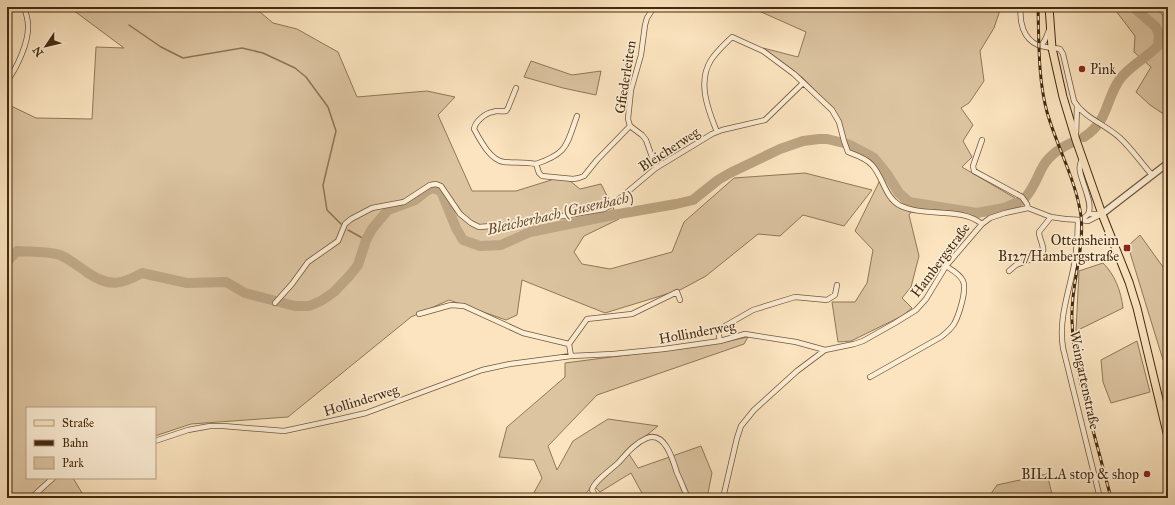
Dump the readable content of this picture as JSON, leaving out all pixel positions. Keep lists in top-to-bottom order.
{
  "streets": {
    "street": [
      "Gfiederleiten",
      "Bleicherweg",
      "Hambergstraße",
      "Hollinderweg",
      "Weingartenstraße"
    ]
  },
  "crossings": [
    ["Gfiederleiten", "Bleicherweg"],
    ["Hambergstraße", "Hollinderweg"]
  ],
  "water": ["Bleicherbach (Gusenbach)"],
  "places": {
    "other": ["Pink", "BILLA stop & shop"],
    "transit": ["Ottensheim B127/Hambergstraße"]
  },
  "legend": ["Straße", "Bahn", "Park"],
  "north": "bottom left"
}
